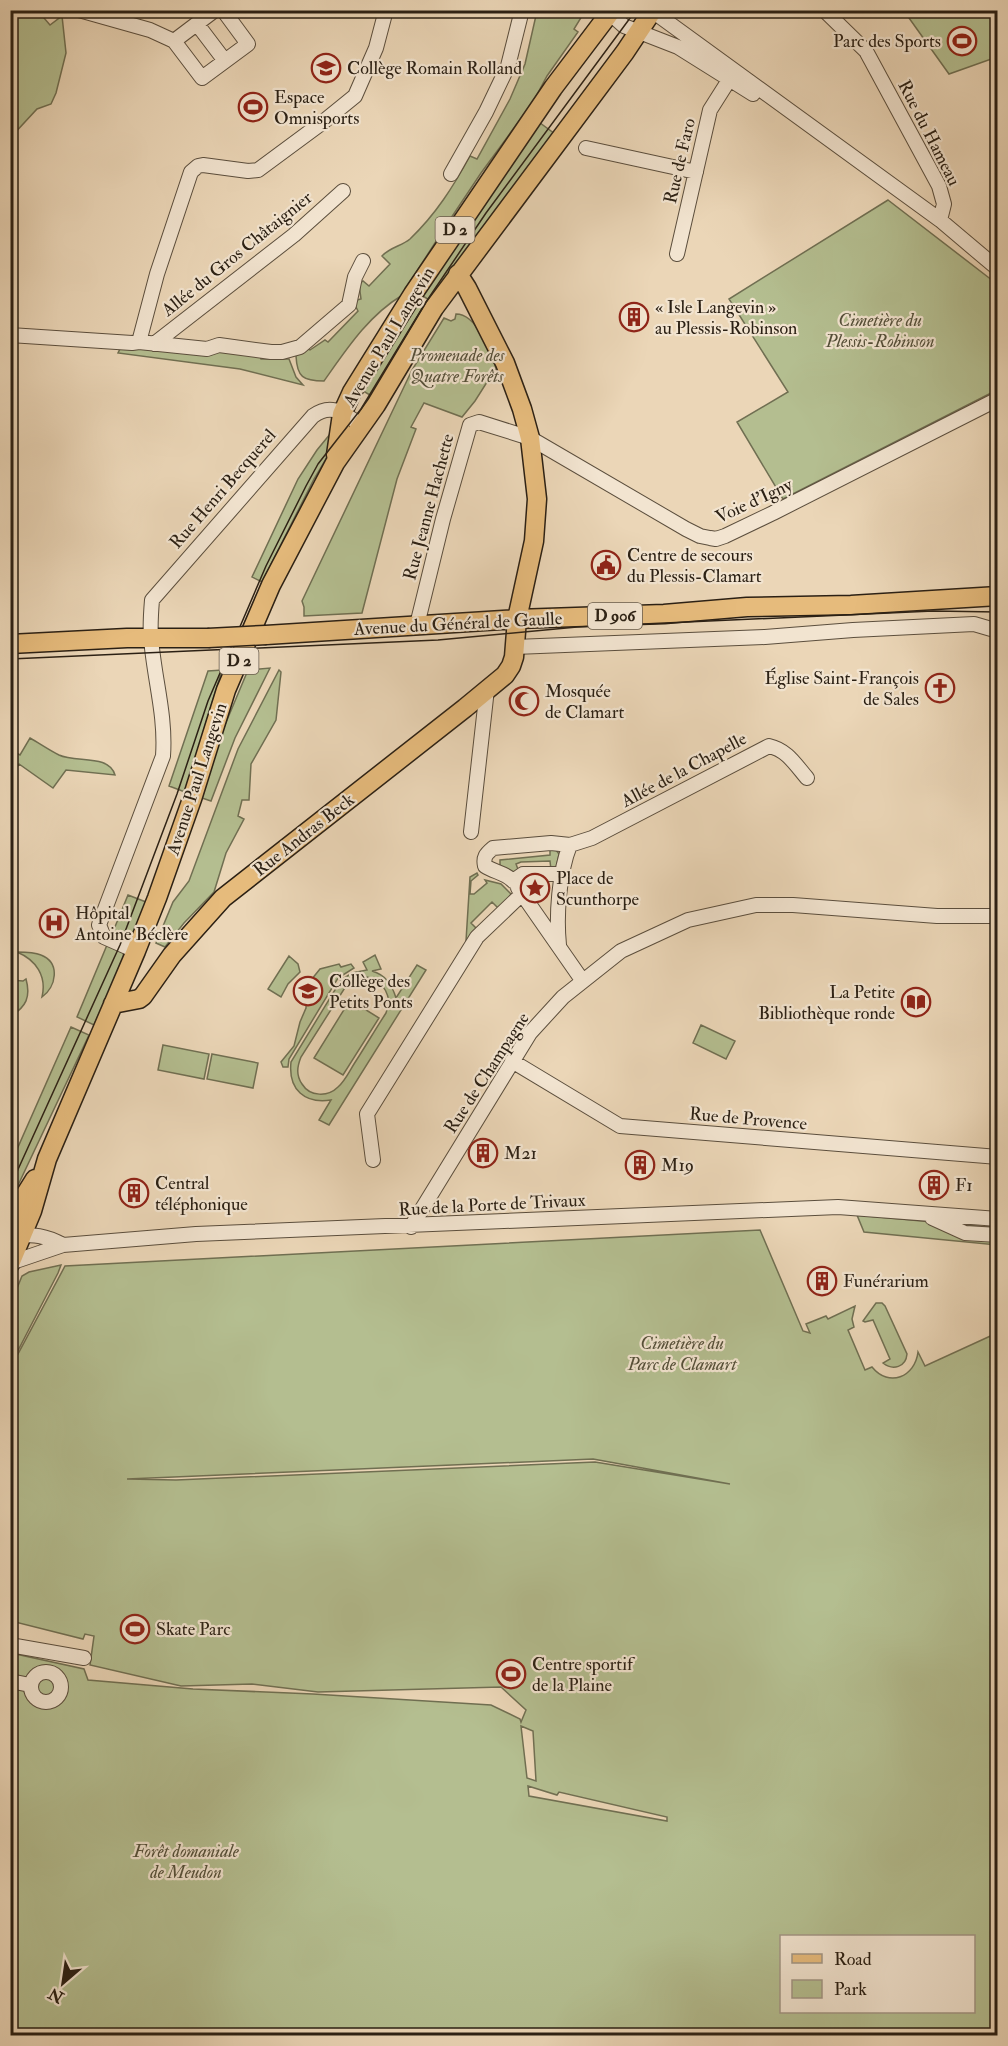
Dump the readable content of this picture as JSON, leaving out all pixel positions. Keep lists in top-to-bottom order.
{
  "streets": {
    "main road": [
      "D 2",
      "Avenue Paul Langevin",
      "D 906",
      "Avenue du Général de Gaulle",
      "Rue Andras Beck"
    ],
    "street": [
      "Rue du Hameau",
      "Rue de Faro",
      "Allée du Gros Châtaignier",
      "Rue Henri Becquerel",
      "Voie d'Igny",
      "Rue Jeanne Hachette",
      "Allée de la Chapelle",
      "Rue de Champagne",
      "Rue de Provence",
      "Rue de la Porte de Trivaux"
    ]
  },
  "crossings": [
    ["D 2", "Avenue Paul Langevin"],
    ["D 2", "Rue Henri Becquerel"],
    ["D 2", "Rue Andras Beck"],
    ["D 2", "Rue de la Porte de Trivaux"],
    ["Avenue Paul Langevin", "Rue Henri Becquerel"],
    ["Avenue Paul Langevin", "Rue Andras Beck"],
    ["Rue Henri Becquerel", "Avenue du Général de Gaulle"],
    ["Voie d'Igny", "Rue Jeanne Hachette"],
    ["Voie d'Igny", "Rue Andras Beck"],
    ["Rue Jeanne Hachette", "Avenue du Général de Gaulle"],
    ["Rue Jeanne Hachette", "Rue Andras Beck"],
    ["Avenue du Général de Gaulle", "Rue Andras Beck"],
    ["Rue de Champagne", "Rue de Provence"],
    ["Rue de Champagne", "Rue de la Porte de Trivaux"]
  ],
  "parks": [
    "Cimetière du Plessis-Robinson",
    "Promenade des Quatre Forêts",
    "Cimetière du Parc de Clamart",
    "Forêt domaniale de Meudon"
  ],
  "places": {
    "sports": [
      "Parc des Sports",
      "Espace Omnisports",
      "Skate Parc",
      "Centre sportif de la Plaine"
    ],
    "school or university": ["Collège Romain Rolland", "Collège des Petits Ponts"],
    "building": [
      "« Isle Langevin » au Plessis-Robinson",
      "M21",
      "M19",
      "F1",
      "Central téléphonique",
      "Funérarium"
    ],
    "public building": ["Centre de secours du Plessis-Clamart"],
    "church": ["Église Saint-François de Sales"],
    "mosque": ["Mosquée de Clamart"],
    "place": ["Place de Scunthorpe"],
    "hospital": ["Hôpital Antoine Béclère"],
    "library": ["La Petite Bibliothèque ronde"]
  },
  "legend": ["Road", "Park"],
  "north": "bottom left"
}
